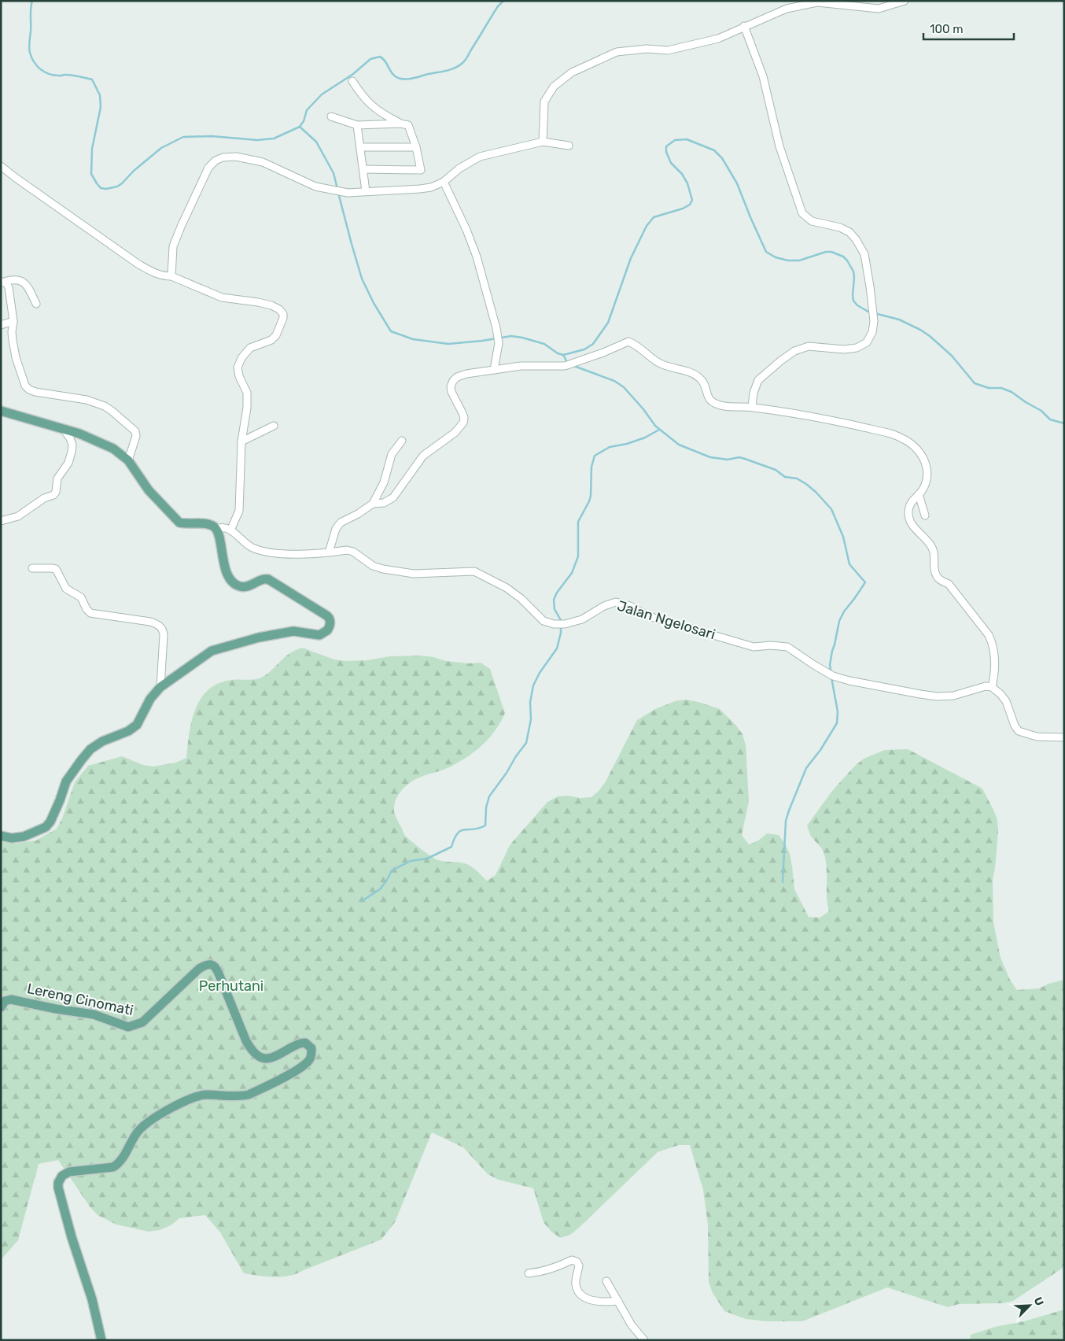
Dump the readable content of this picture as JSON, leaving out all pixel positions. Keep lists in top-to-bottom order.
{
  "streets": {
    "main road": ["Lereng Cinomati"],
    "street": ["Jalan Ngelosari"]
  },
  "parks": ["Perhutani"],
  "scale_bar": "100 m",
  "north": "top right"
}
